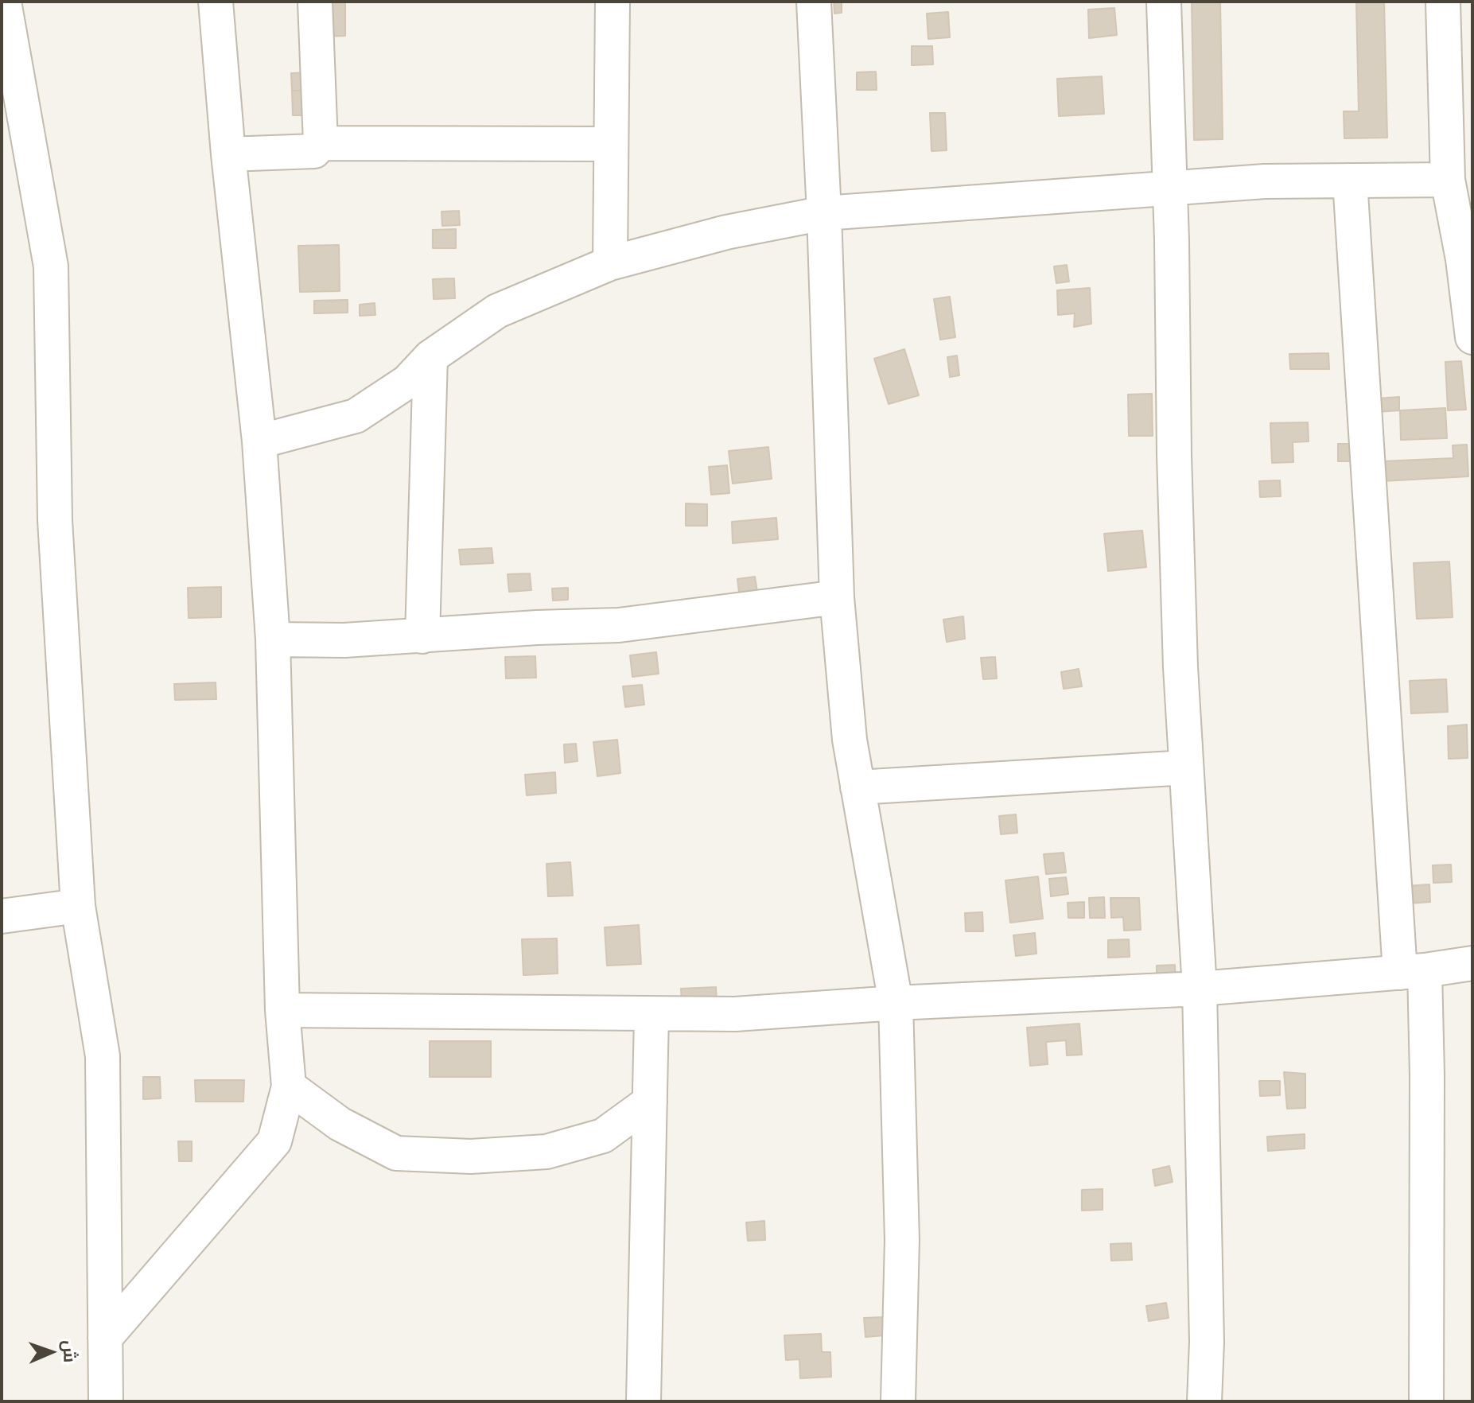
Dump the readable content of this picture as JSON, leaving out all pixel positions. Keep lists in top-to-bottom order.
{
  "north": "right"
}
